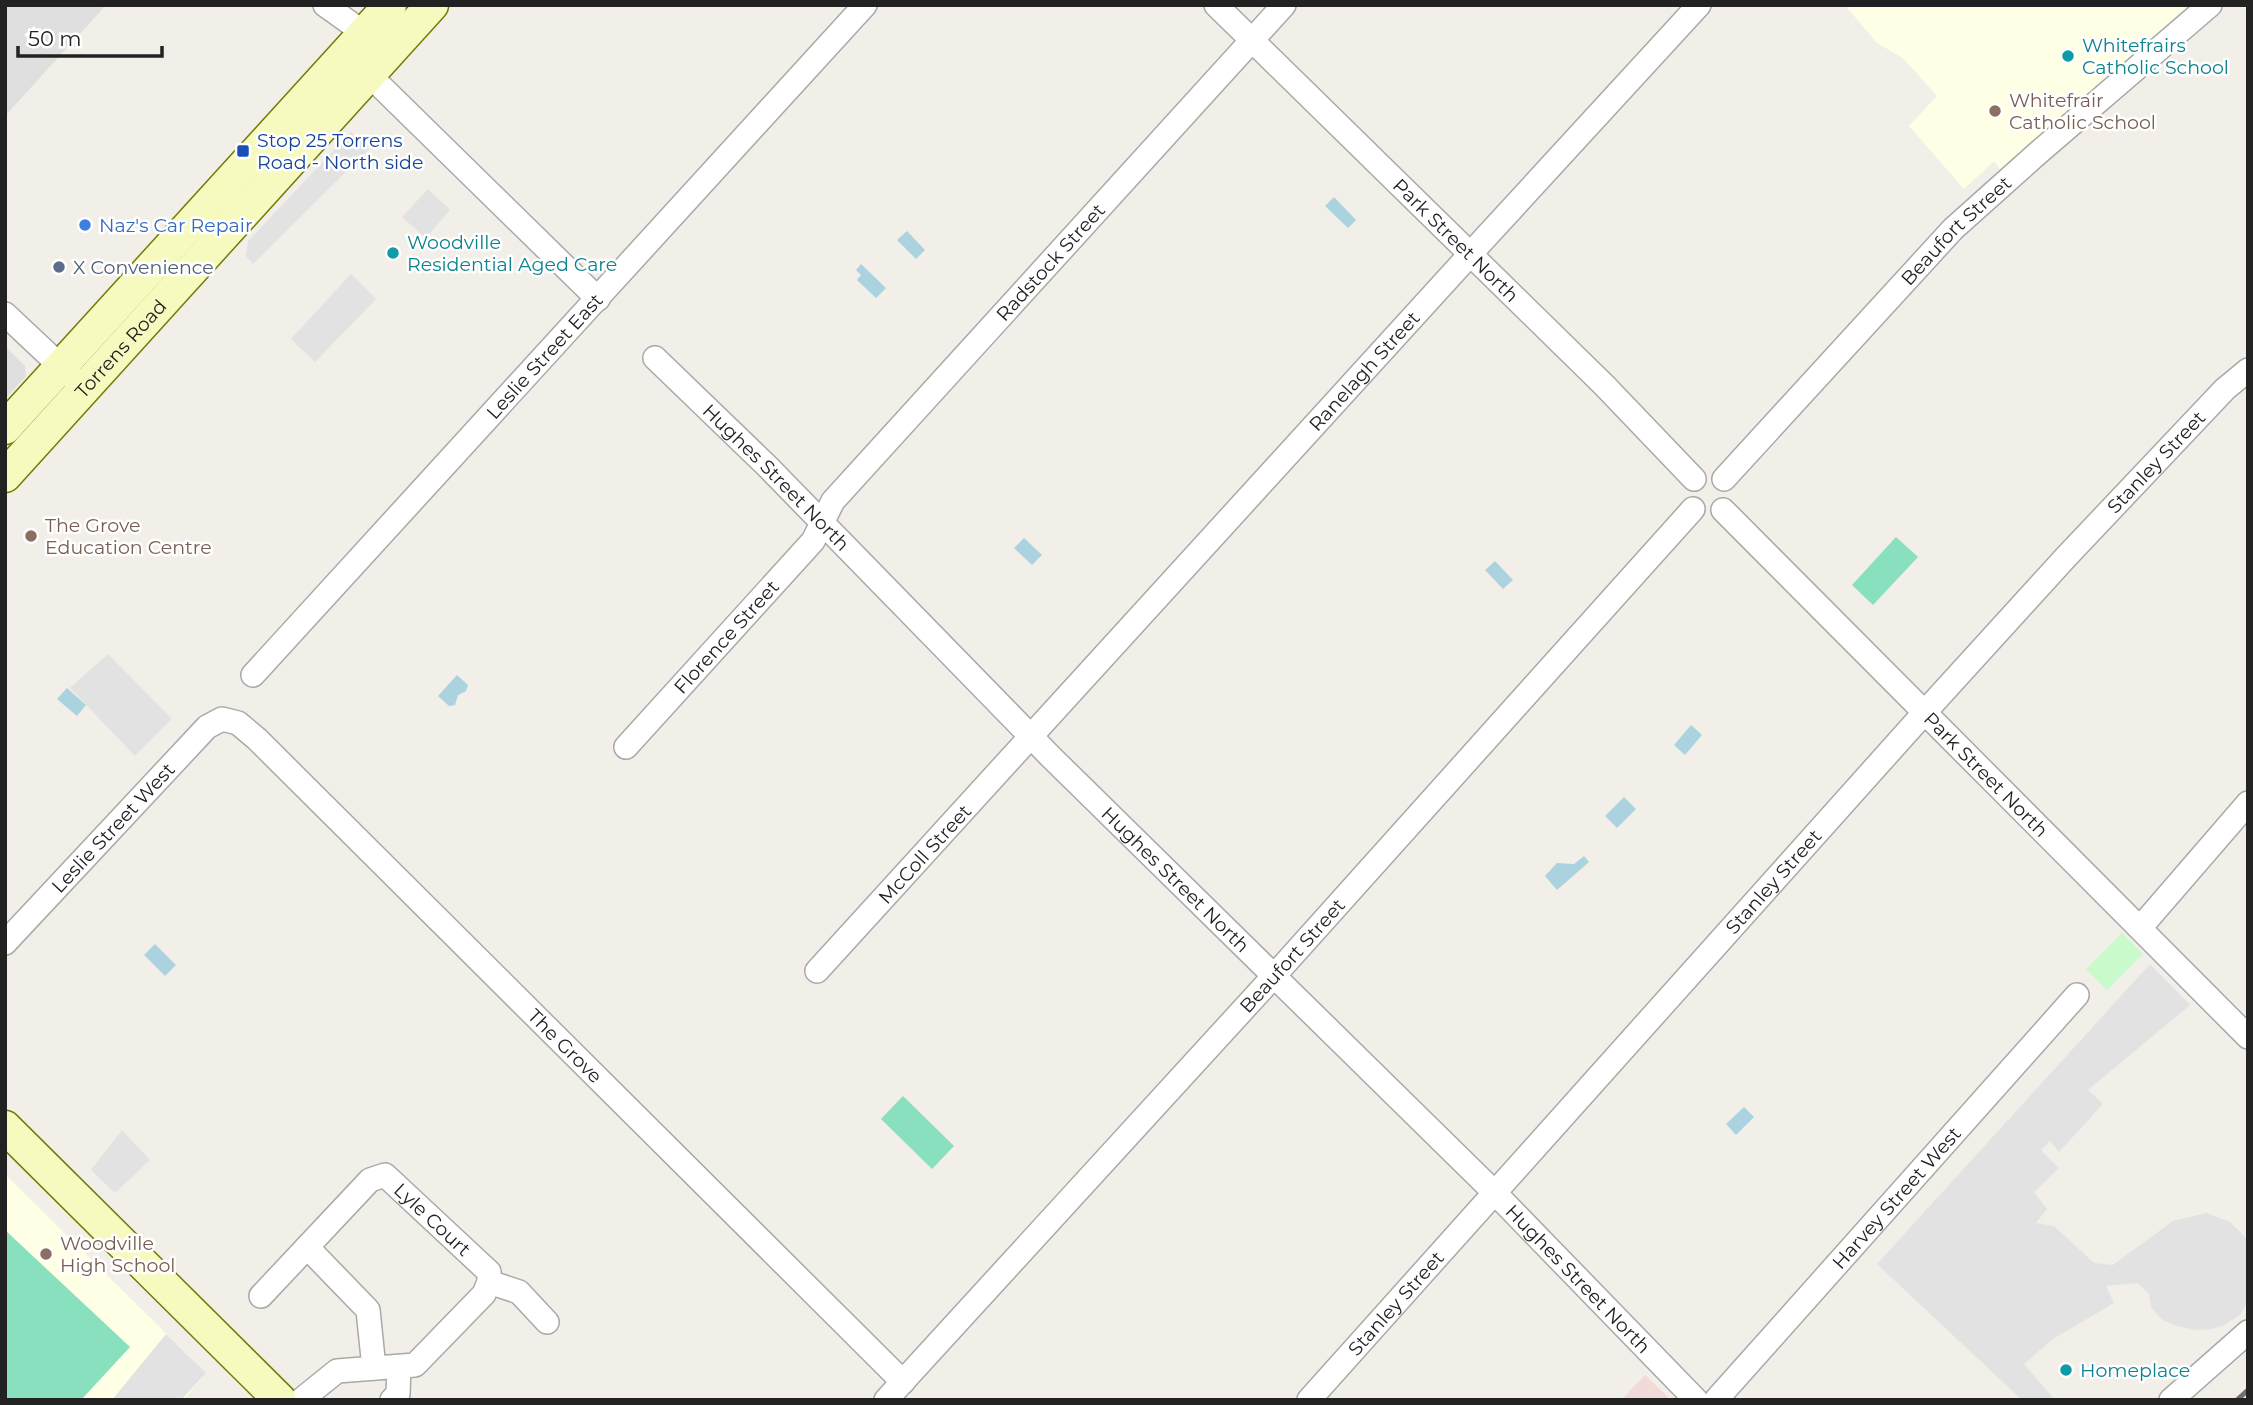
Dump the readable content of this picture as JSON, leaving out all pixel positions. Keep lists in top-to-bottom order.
{
  "streets": {
    "main road": ["Torrens Road"],
    "street": [
      "Beaufort Street",
      "Park Street North",
      "Radstock Street",
      "Leslie Street East",
      "Ranelagh Street",
      "Stanley Street",
      "Hughes Street North",
      "Florence Street",
      "Leslie Street West",
      "McColl Street",
      "The Grove",
      "Harvey Street West",
      "Lyle Court"
    ]
  },
  "crossings": [
    ["Beaufort Street", "Park Street North"],
    ["Beaufort Street", "Hughes Street North"],
    ["Beaufort Street", "The Grove"],
    ["Park Street North", "Radstock Street"],
    ["Park Street North", "Ranelagh Street"],
    ["Park Street North", "Stanley Street"],
    ["Radstock Street", "Hughes Street North"],
    ["Radstock Street", "Florence Street"],
    ["Ranelagh Street", "Hughes Street North"],
    ["Ranelagh Street", "McColl Street"],
    ["Stanley Street", "Hughes Street North"],
    ["Hughes Street North", "Florence Street"],
    ["Hughes Street North", "McColl Street"],
    ["Leslie Street West", "The Grove"]
  ],
  "places": {
    "other": [
      "Whitefrairs Catholic School",
      "Whitefrair Catholic School",
      "Naz's Car Repair",
      "Woodville Residential Aged Care",
      "X Convenience",
      "The Grove Education Centre",
      "Woodville High School",
      "Homeplace"
    ],
    "transit": ["Stop 25 Torrens Road - North side"]
  },
  "scale_bar": "50 m"
}
